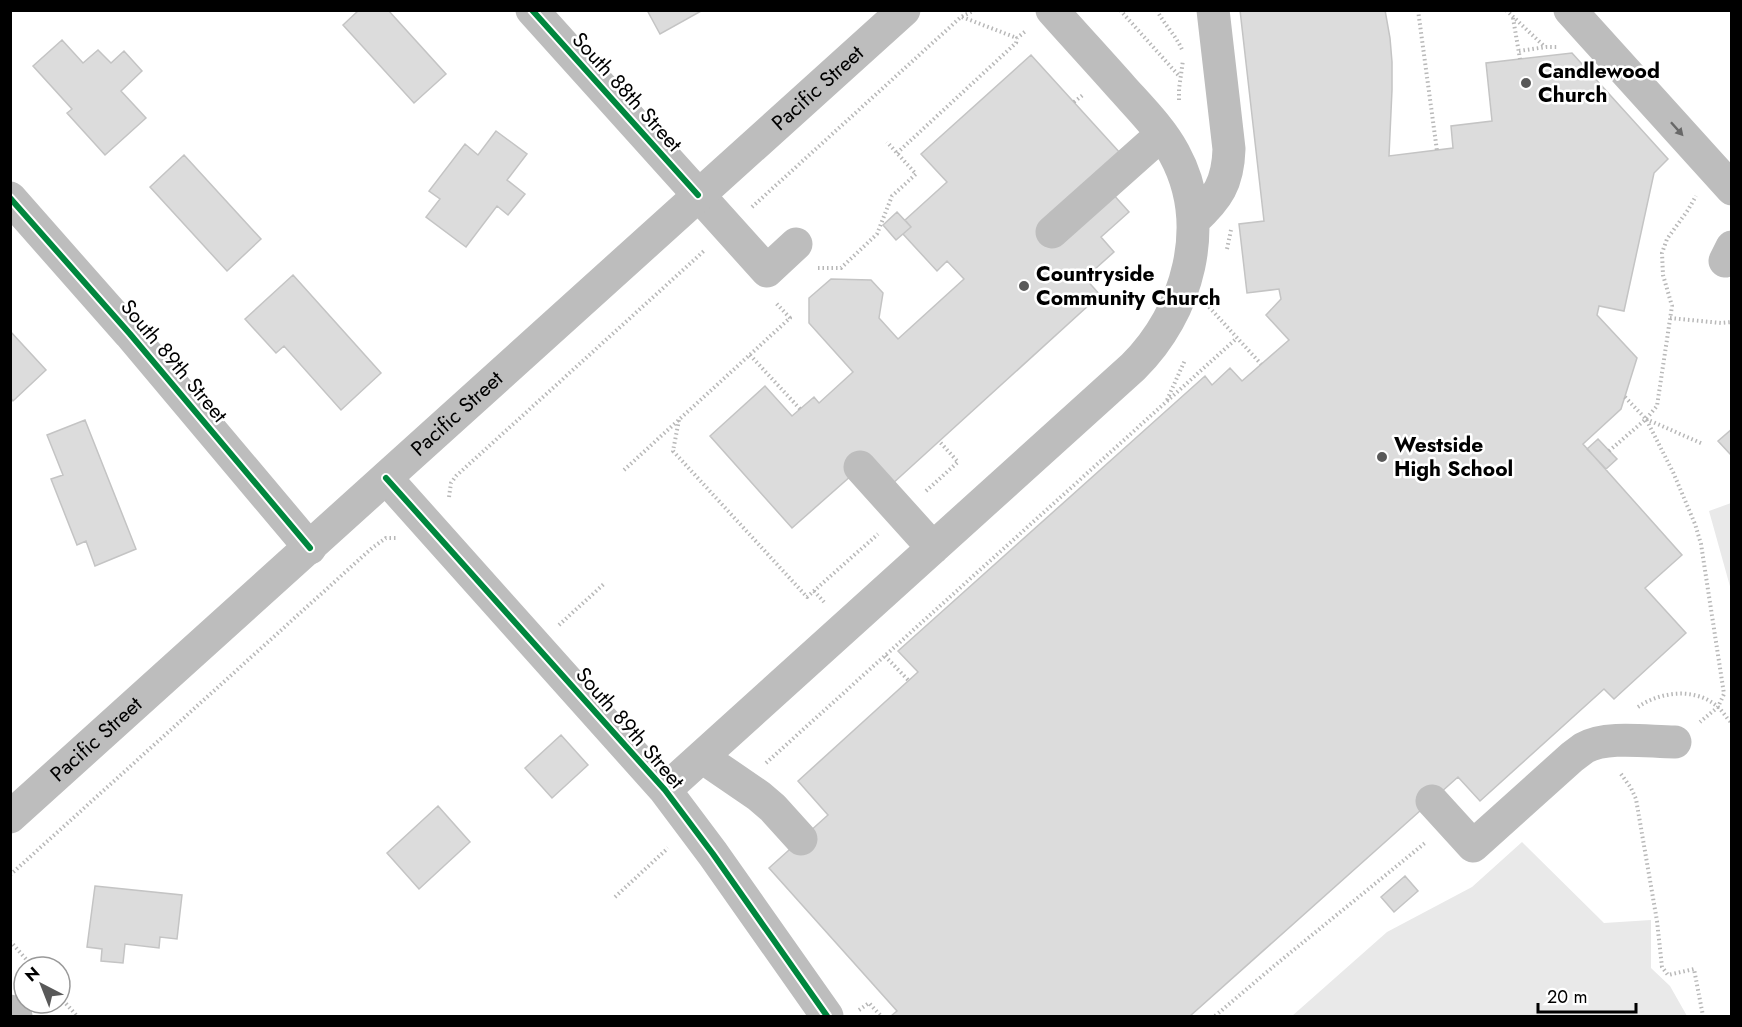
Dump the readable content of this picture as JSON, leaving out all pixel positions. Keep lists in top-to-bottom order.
{
  "streets": {
    "street": ["Pacific Street", "South 88th Street", "South 89th Street"]
  },
  "crossings": [
    ["Pacific Street", "South 88th Street"],
    ["Pacific Street", "South 89th Street"]
  ],
  "places": ["Candlewood Church", "Countryside Community Church", "Westside High School"],
  "scale_bar": "20 m",
  "north": "top left"
}
